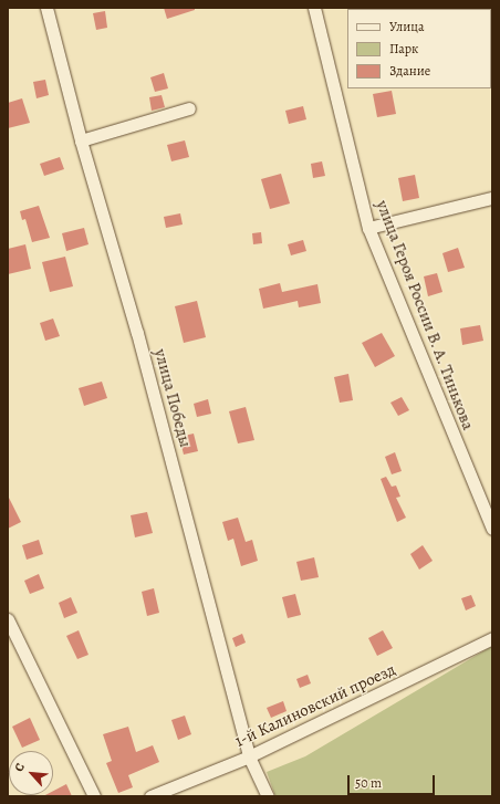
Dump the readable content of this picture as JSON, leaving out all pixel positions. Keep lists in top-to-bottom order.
{
  "streets": {
    "street": ["улица Героя России В. А. Тинькова", "улица Победы", "1-й Калиновский проезд"]
  },
  "crossings": [
    ["улица Победы", "1-й Калиновский проезд"]
  ],
  "legend": ["Улица", "Парк", "Здание"],
  "scale_bar": "50 m",
  "north": "top left"
}
